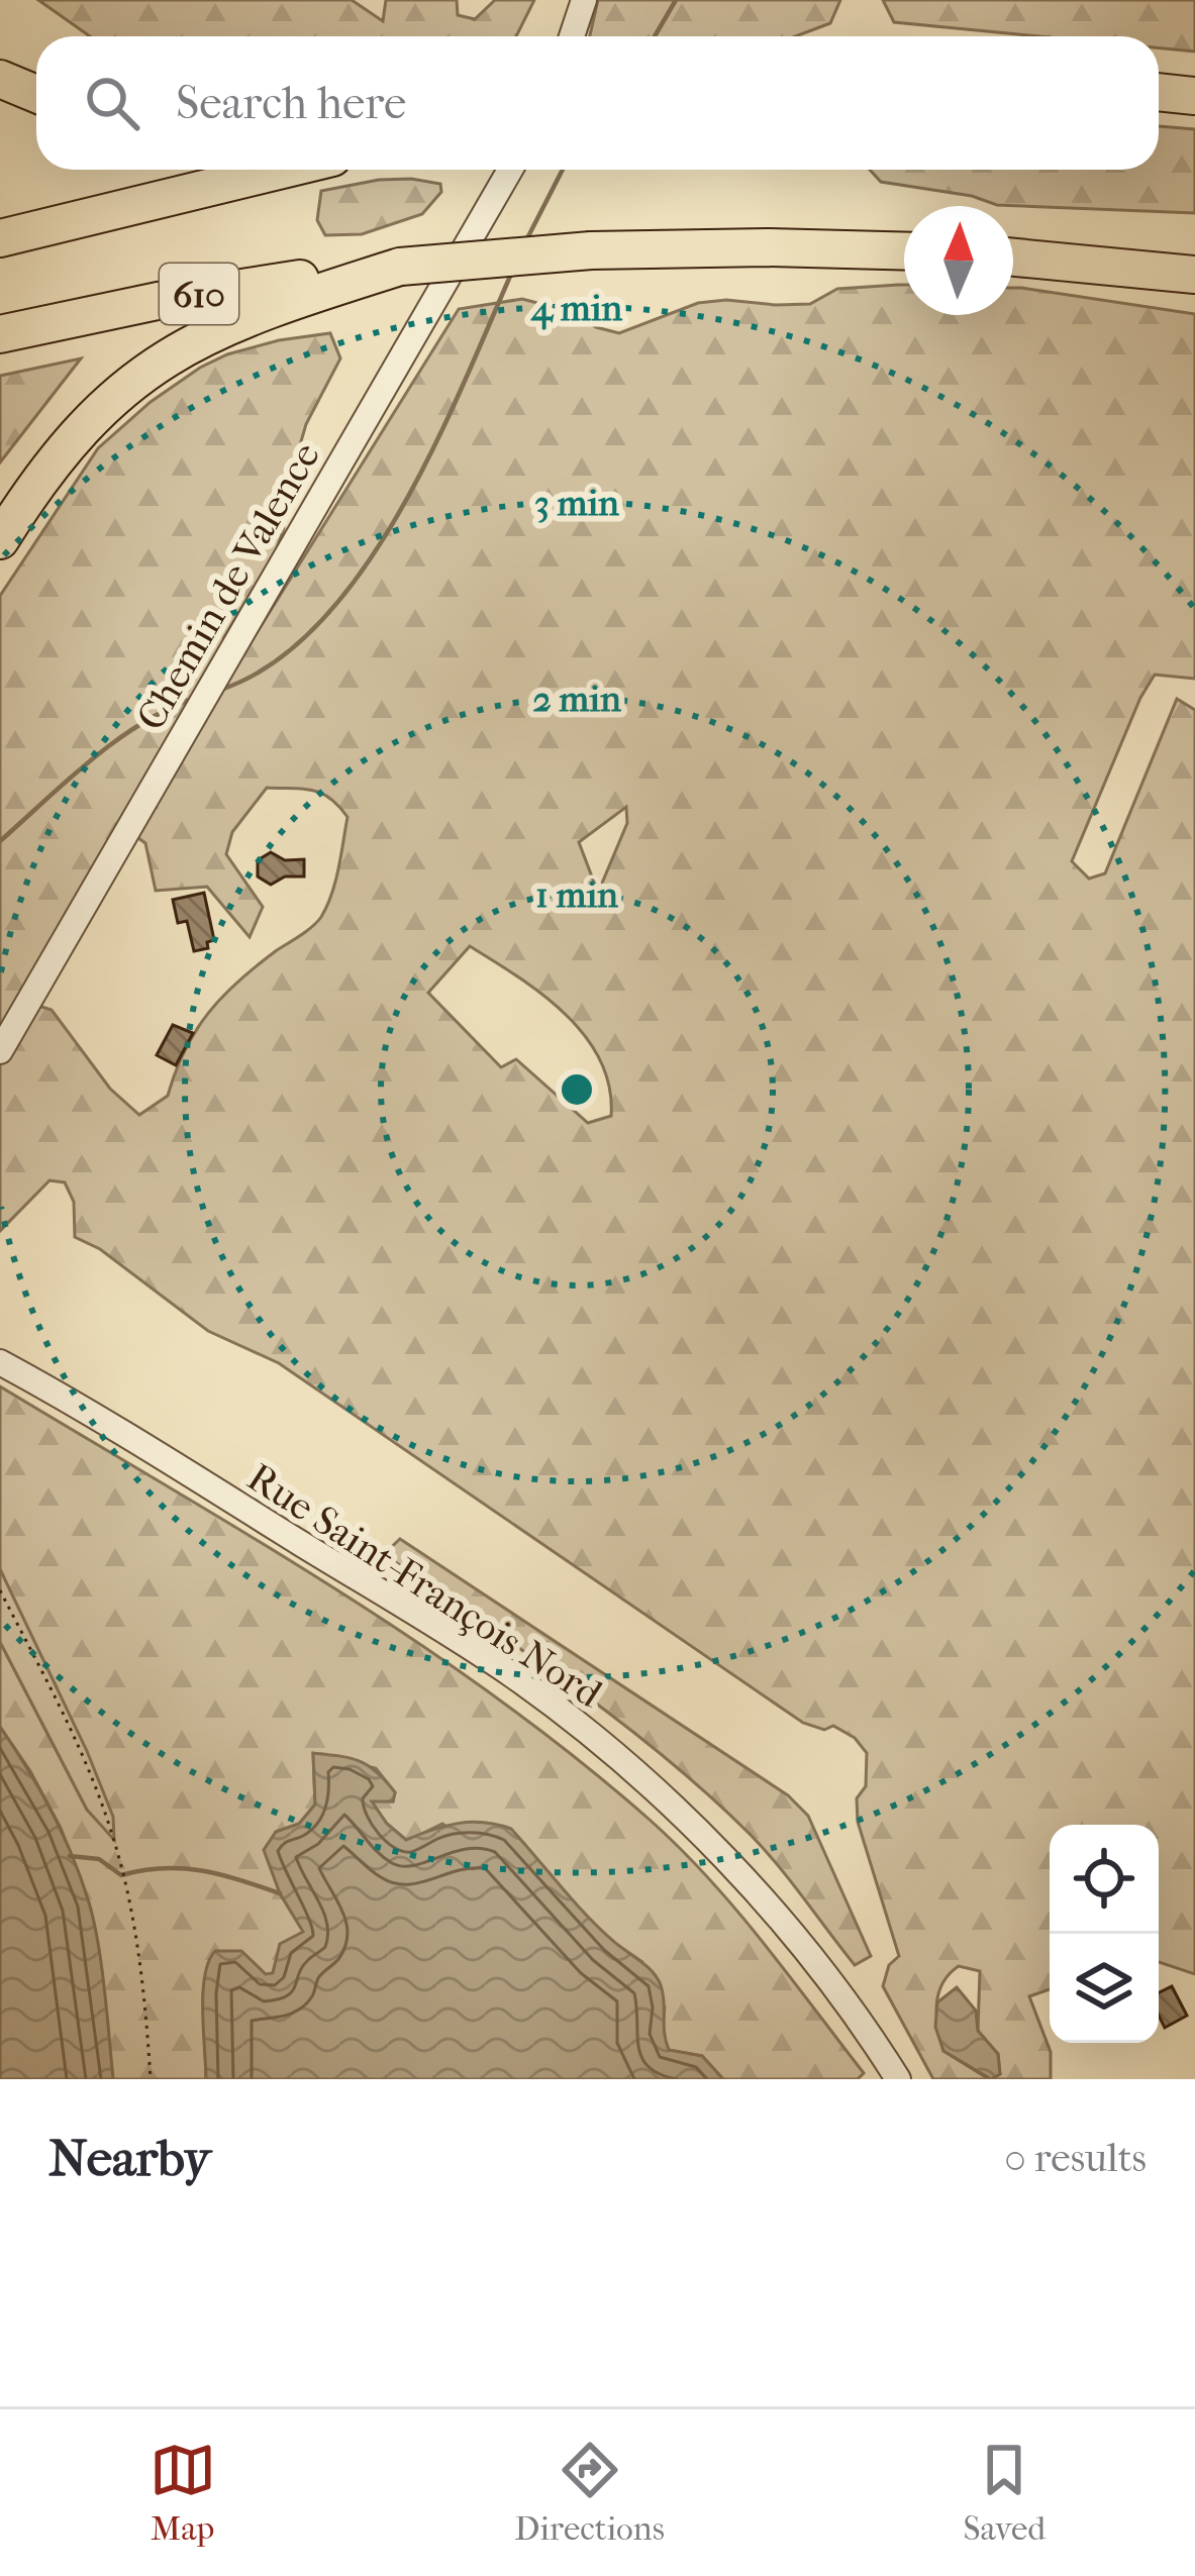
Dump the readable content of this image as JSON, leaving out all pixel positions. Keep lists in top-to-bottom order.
{
  "streets": {
    "highway": ["610"],
    "street": ["Chemin de Valence", "Rue Saint-François Nord"]
  },
  "north": "top",
  "page": {
    "search": "Search here",
    "heading": ["Nearby", "0 results"],
    "nav": ["Map", "Directions", "Saved"]
  },
  "rings": [
    "4 min",
    "3 min",
    "2 min",
    "1 min"
  ]
}
